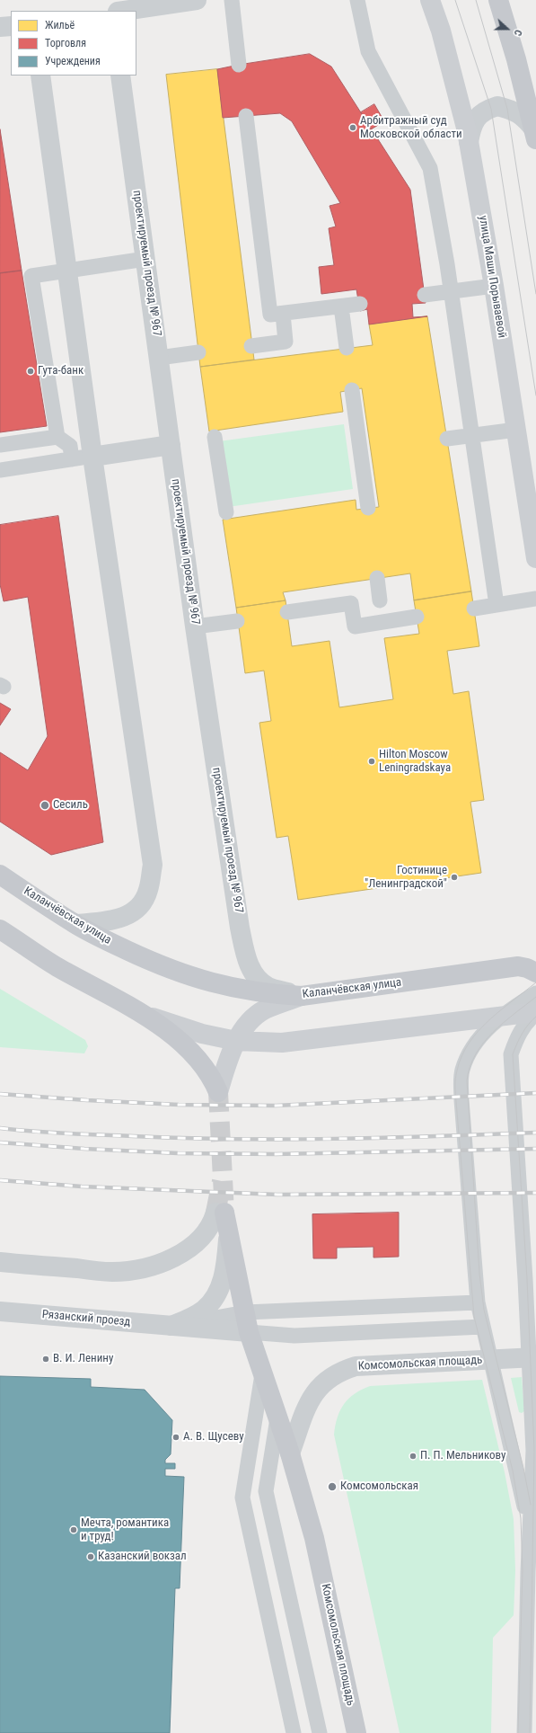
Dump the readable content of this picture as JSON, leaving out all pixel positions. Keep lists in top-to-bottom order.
{
  "streets": {
    "main road": ["улица Маши Порываевой", "Каланчёвская улица", "Комсомольская площадь"],
    "street": ["проектируемый проезд № 967", "Рязанский проезд"]
  },
  "crossings": [
    ["проектируемый проезд № 967", "Каланчёвская улица"],
    ["Рязанский проезд", "Комсомольская площадь"]
  ],
  "places": [
    "Арбитражный суд Московской области",
    "Гута-банк",
    "Hilton Moscow Leningradskaya",
    "Сесиль",
    "Гостинице \"Ленинградской\"",
    "В. И. Ленину",
    "А. В. Щусеву",
    "П. П. Мельникову",
    "Комсомольская",
    "Мечта, романтика и труд!",
    "Казанский вокзал"
  ],
  "legend": ["Жильё", "Торговля", "Учреждения"],
  "north": "right"
}
